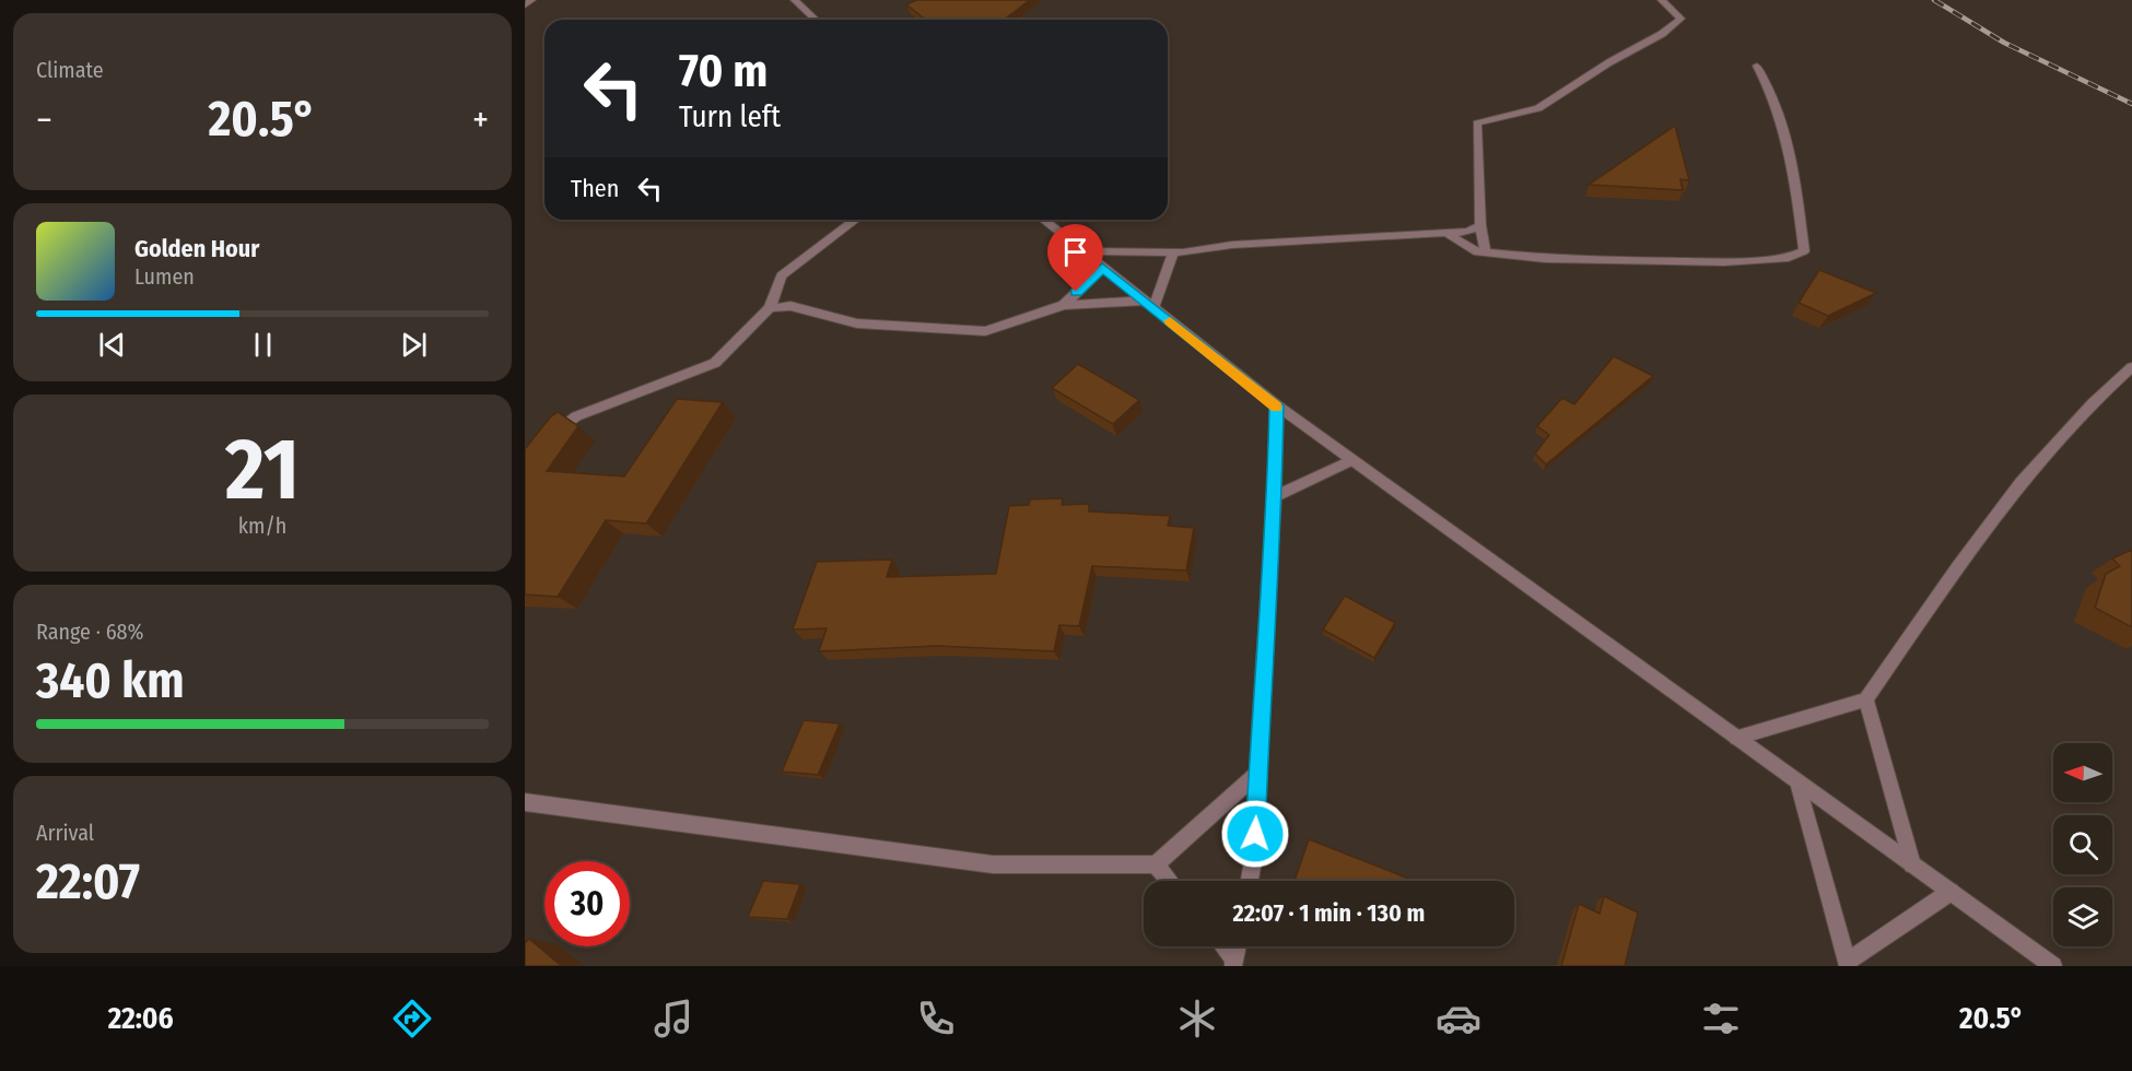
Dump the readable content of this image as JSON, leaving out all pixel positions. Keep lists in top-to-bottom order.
{
  "north": "left",
  "page": {
    "tile": [
      "Climate",
      ["21", "km/h"],
      ["Range · 68%", "340 km"],
      ["Arrival", "22:07"]
    ],
    "turn": ["70 m", "Turn left"],
    "heat": ["−", "20.5°", "+"],
    "then": "Then",
    "song": ["Golden Hour", "Lumen"],
    "limit": "30",
    "trip": "22:07 · 1 min · 130 m",
    "tabs": ["22:06", "20.5°"]
  }
}
